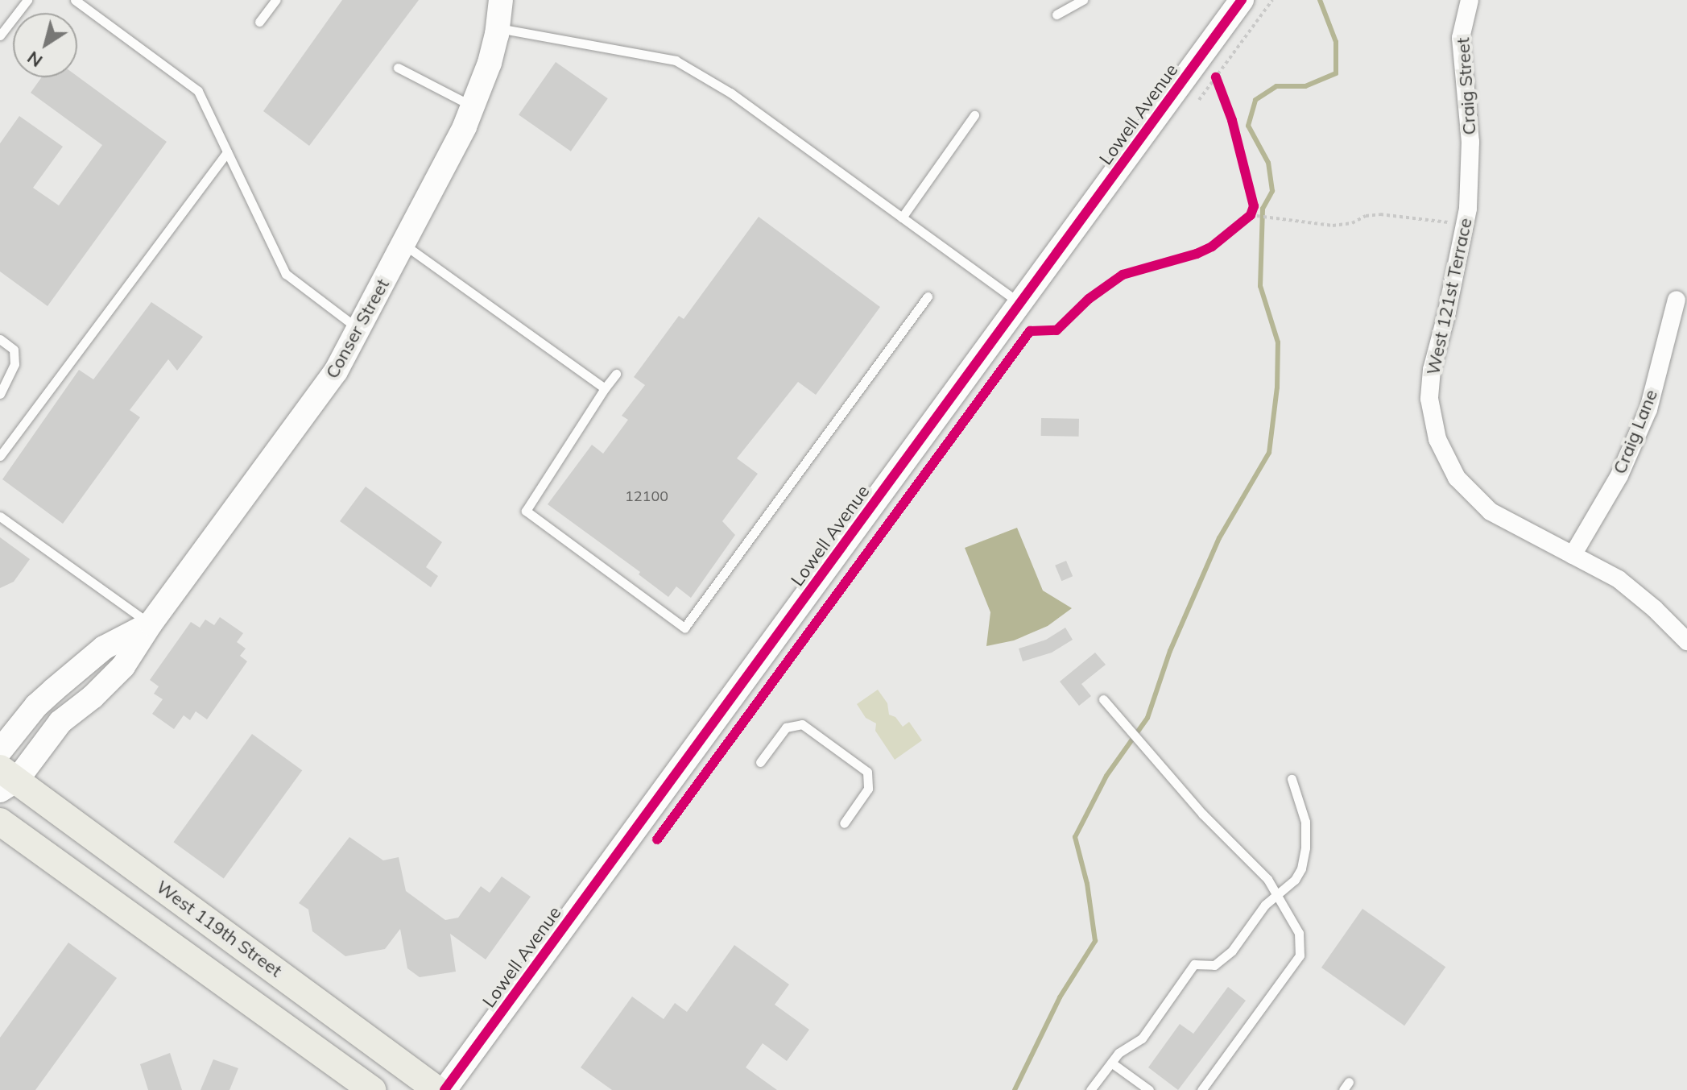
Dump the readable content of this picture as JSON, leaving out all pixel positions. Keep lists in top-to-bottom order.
{
  "streets": {
    "main road": ["West 119th Street"],
    "street": [
      "Craig Street",
      "Lowell Avenue",
      "West 121st Terrace",
      "Conser Street",
      "Craig Lane"
    ]
  },
  "crossings": [
    ["Craig Street", "West 121st Terrace"],
    ["West 121st Terrace", "Craig Lane"],
    ["Conser Street", "West 119th Street"]
  ],
  "house_numbers": ["12100"],
  "north": "bottom left"
}
